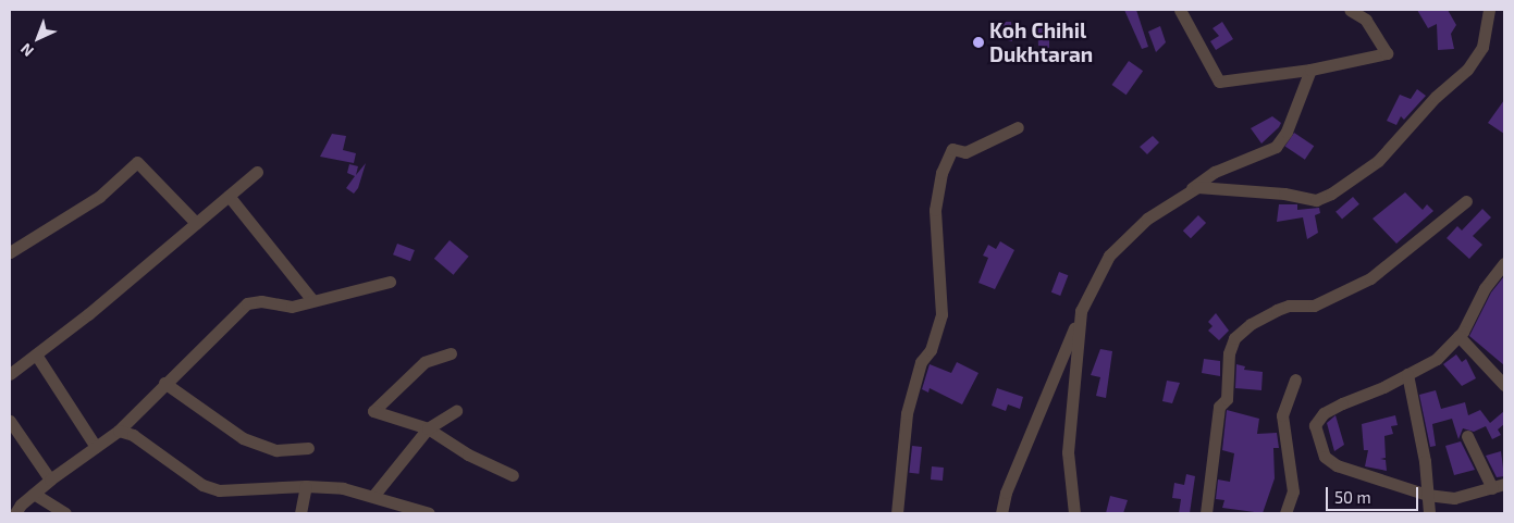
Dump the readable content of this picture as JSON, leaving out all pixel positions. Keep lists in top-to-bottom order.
{
  "places": ["Koh Chihil Dukhtaran"],
  "scale_bar": "50 m",
  "north": "bottom left"
}
